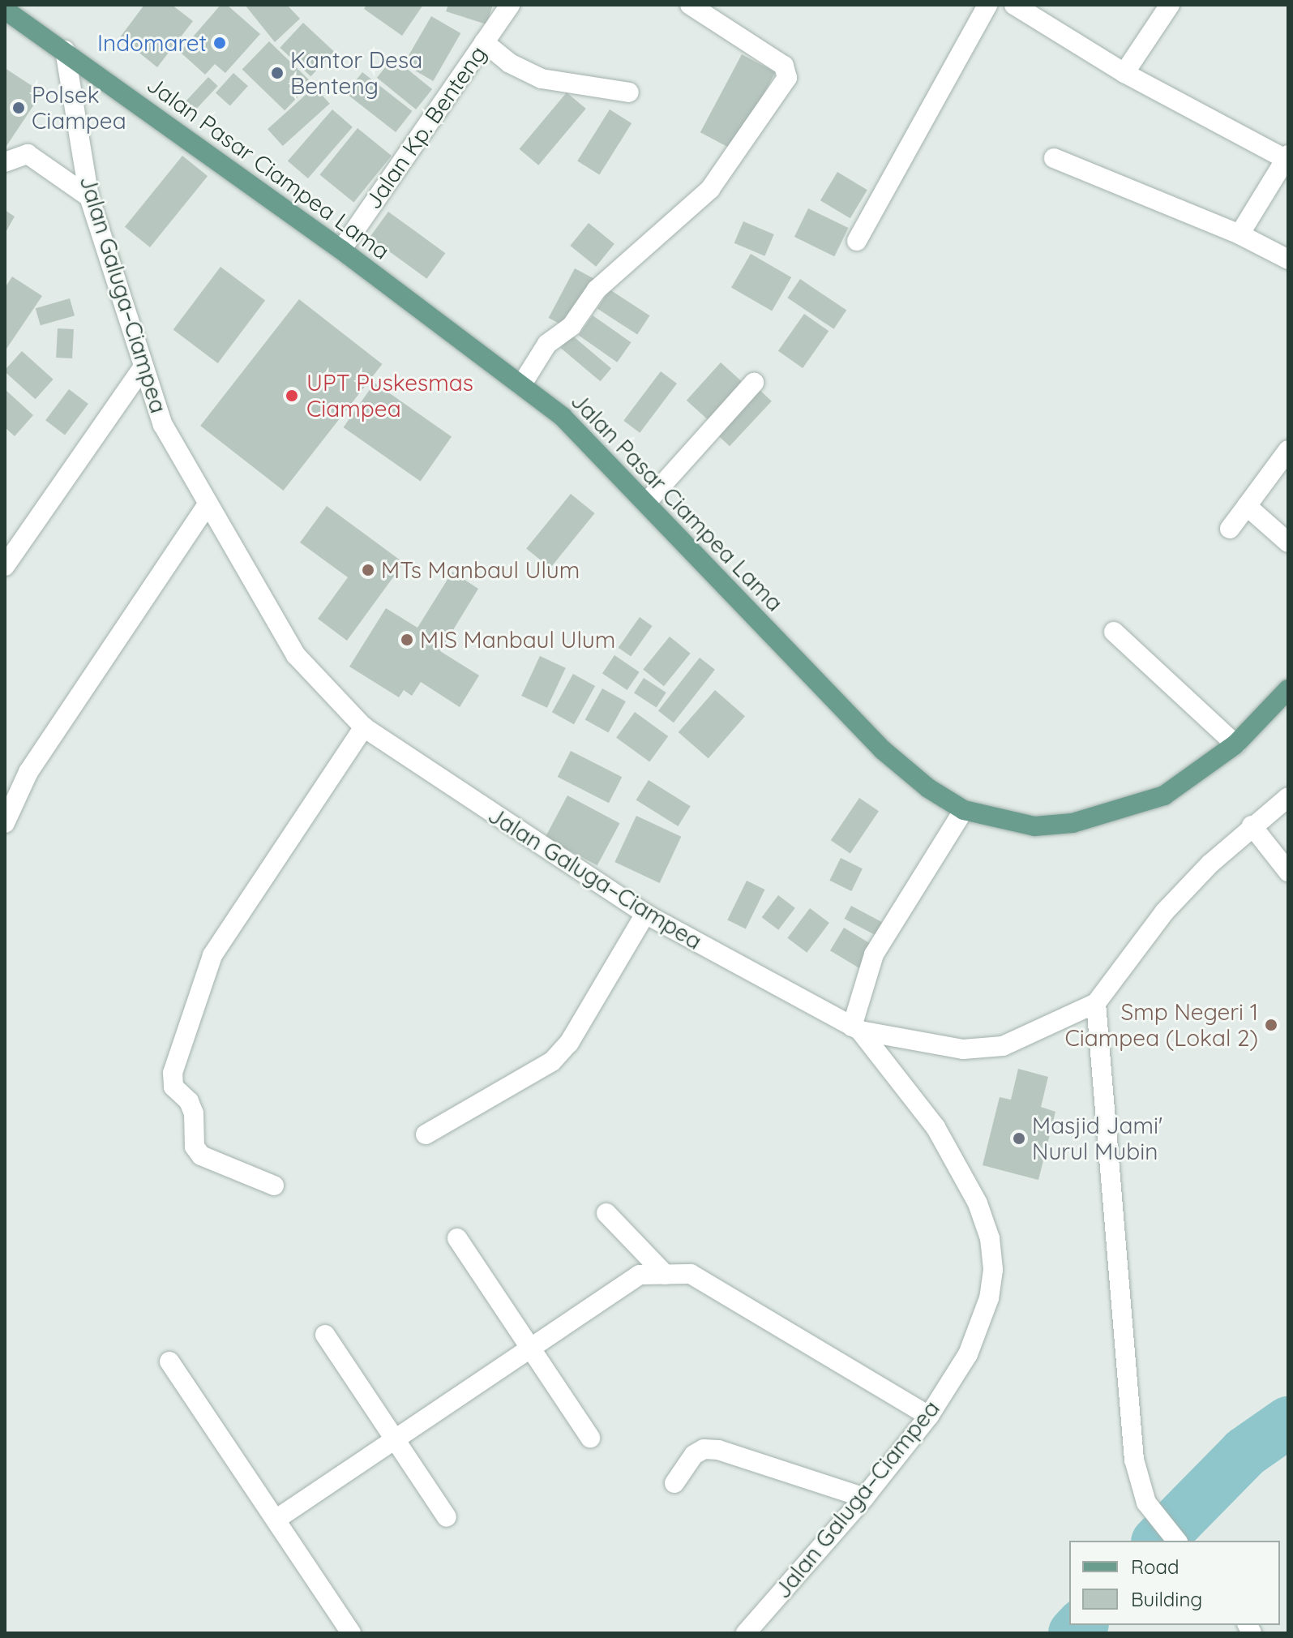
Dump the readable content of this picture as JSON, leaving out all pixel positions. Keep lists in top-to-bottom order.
{
  "streets": {
    "main road": ["Jalan Pasar Ciampea Lama"],
    "street": ["Jalan Kp. Benteng", "Jalan Galuga–Ciampea"]
  },
  "crossings": [
    ["Jalan Kp. Benteng", "Jalan Pasar Ciampea Lama"],
    ["Jalan Pasar Ciampea Lama", "Jalan Galuga–Ciampea"]
  ],
  "places": [
    "Indomaret",
    "Kantor Desa Benteng",
    "Polsek Ciampea",
    "UPT Puskesmas Ciampea",
    "MTs Manbaul Ulum",
    "MIS Manbaul Ulum",
    "Smp Negeri 1 Ciampea (Lokal 2)",
    "Masjid Jami' Nurul Mubin"
  ],
  "legend": ["Road", "Building"]
}
